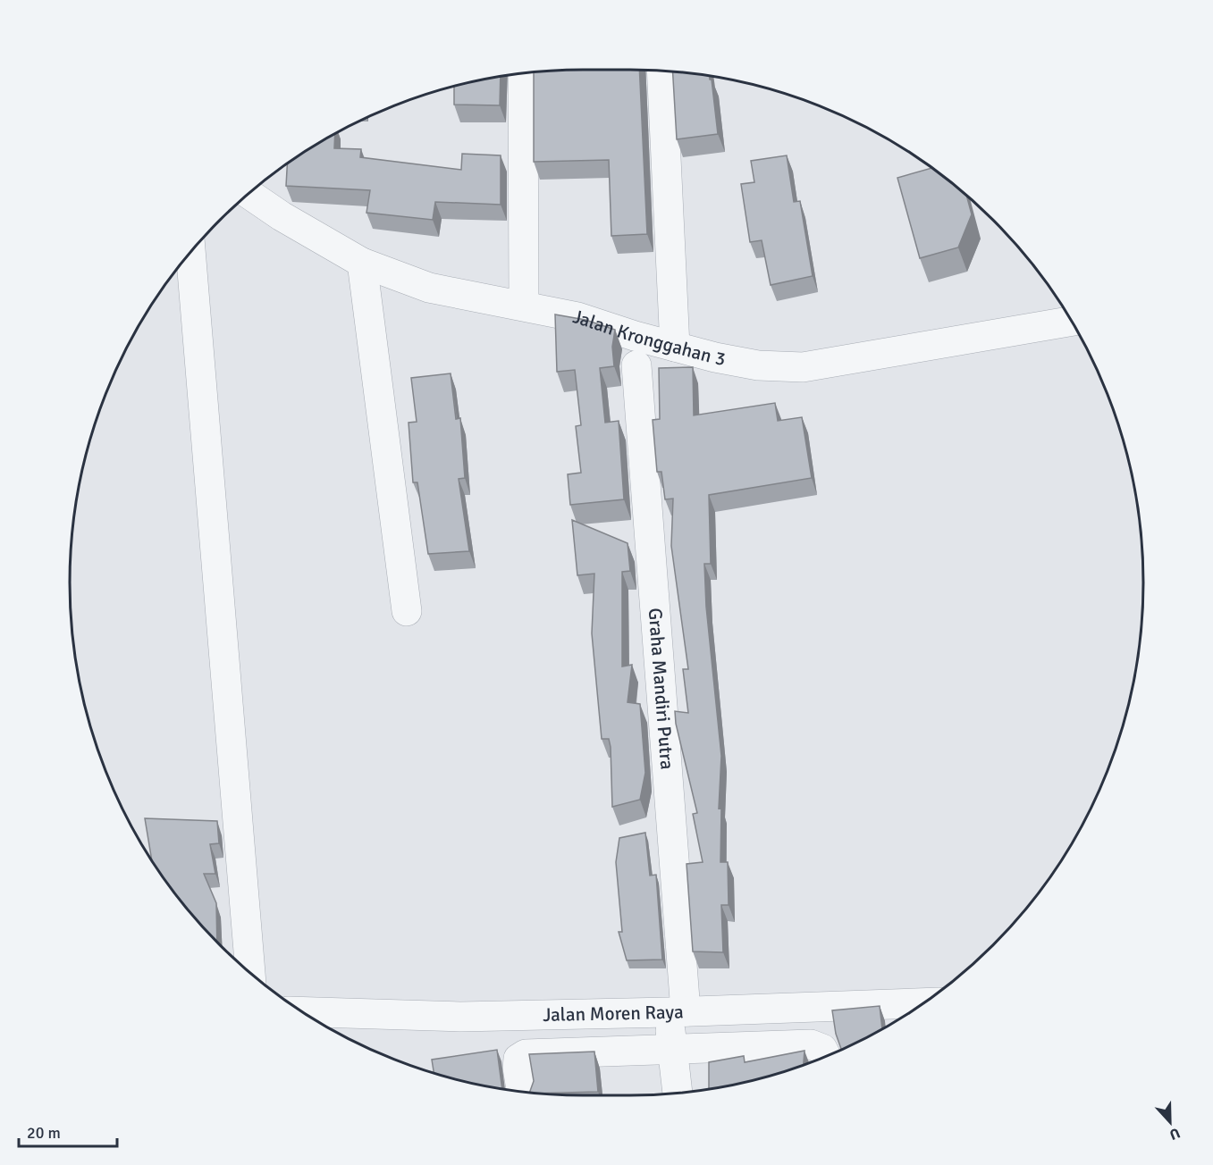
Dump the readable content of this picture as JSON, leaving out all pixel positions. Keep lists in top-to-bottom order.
{
  "streets": {
    "street": ["Jalan Kronggahan 3", "Graha Mandiri Putra", "Jalan Moren Raya"]
  },
  "crossings": [
    ["Graha Mandiri Putra", "Jalan Moren Raya"]
  ],
  "scale_bar": "20 m",
  "north": "bottom"
}
